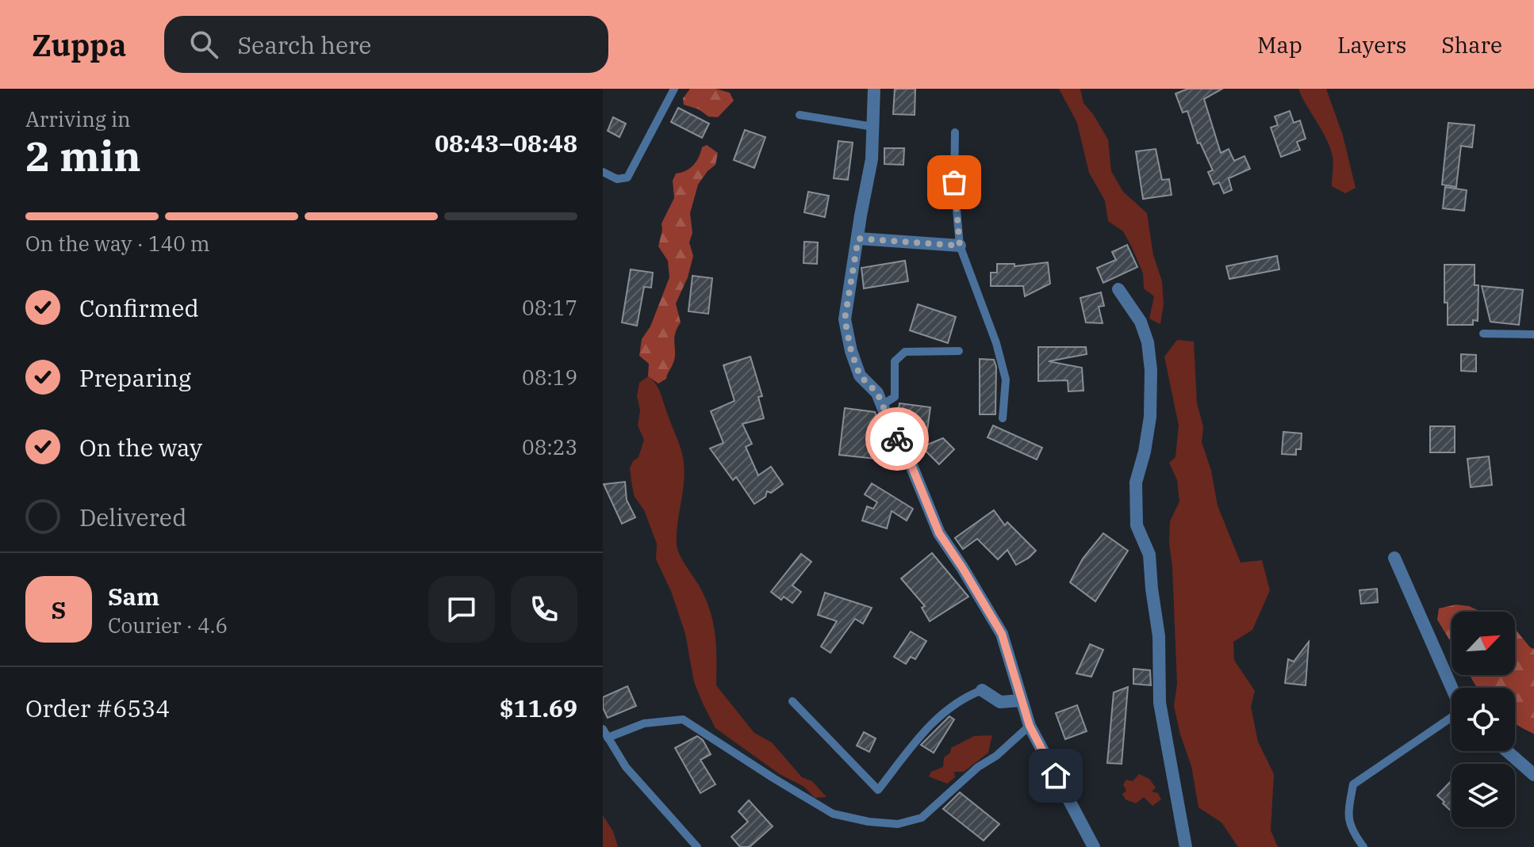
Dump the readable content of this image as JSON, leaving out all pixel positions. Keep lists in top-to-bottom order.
{
  "north": "top right",
  "page": {
    "header": "Zuppa",
    "search": "Search here",
    "nav": ["Map", "Layers", "Share"],
    "heading": ["2 min", "Arriving in", "08:43–08:48"],
    "panel": [
      "Sam",
      "Courier · 4.6",
      "Order #6534",
      "$11.69"
    ],
    "bar": "On the way · 140 m",
    "list": [
      ["Confirmed", "08:17"],
      ["Preparing", "08:19"],
      ["On the way", "08:23"],
      "Delivered"
    ],
    "round": "S"
  }
}
